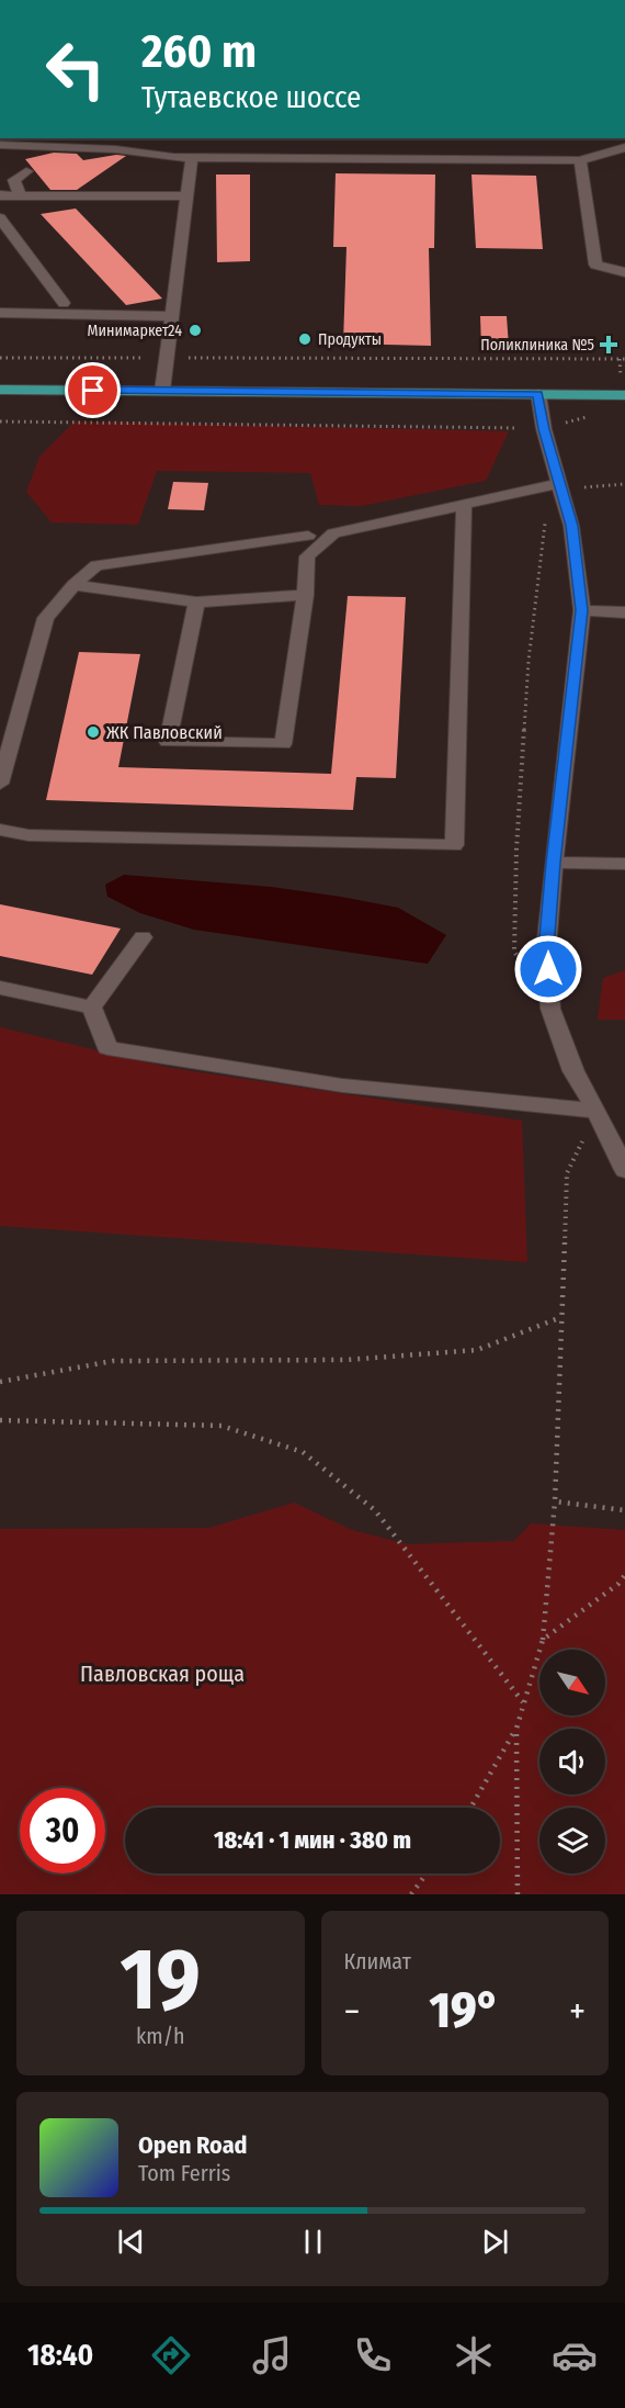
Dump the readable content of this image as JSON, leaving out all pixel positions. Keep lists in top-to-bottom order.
{
  "parks": ["Павловская роща"],
  "places": {
    "other": ["Минимаркет24", "Продукты", "ЖК Павловский"],
    "health": ["Поликлиника №5"]
  },
  "north": "bottom right",
  "page": {
    "turn": ["260 m", "Тутаевское шоссе"],
    "limit": "30",
    "trip": "18:41 · 1 мин · 380 m",
    "tile": [
      ["19", "km/h"],
      "Климат"
    ],
    "heat": ["−", "19°", "+"],
    "song": ["Open Road", "Tom Ferris"],
    "tabs": "18:40"
  }
}
